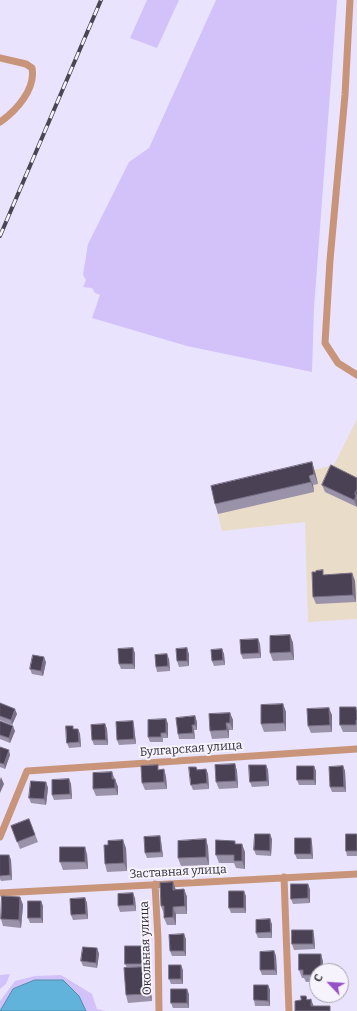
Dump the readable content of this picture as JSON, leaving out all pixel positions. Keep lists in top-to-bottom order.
{
  "streets": {
    "street": ["Булгарская улица", "Заставная улица", "Окольная улица"]
  },
  "crossings": [
    ["Заставная улица", "Окольная улица"]
  ],
  "north": "top left"
}
